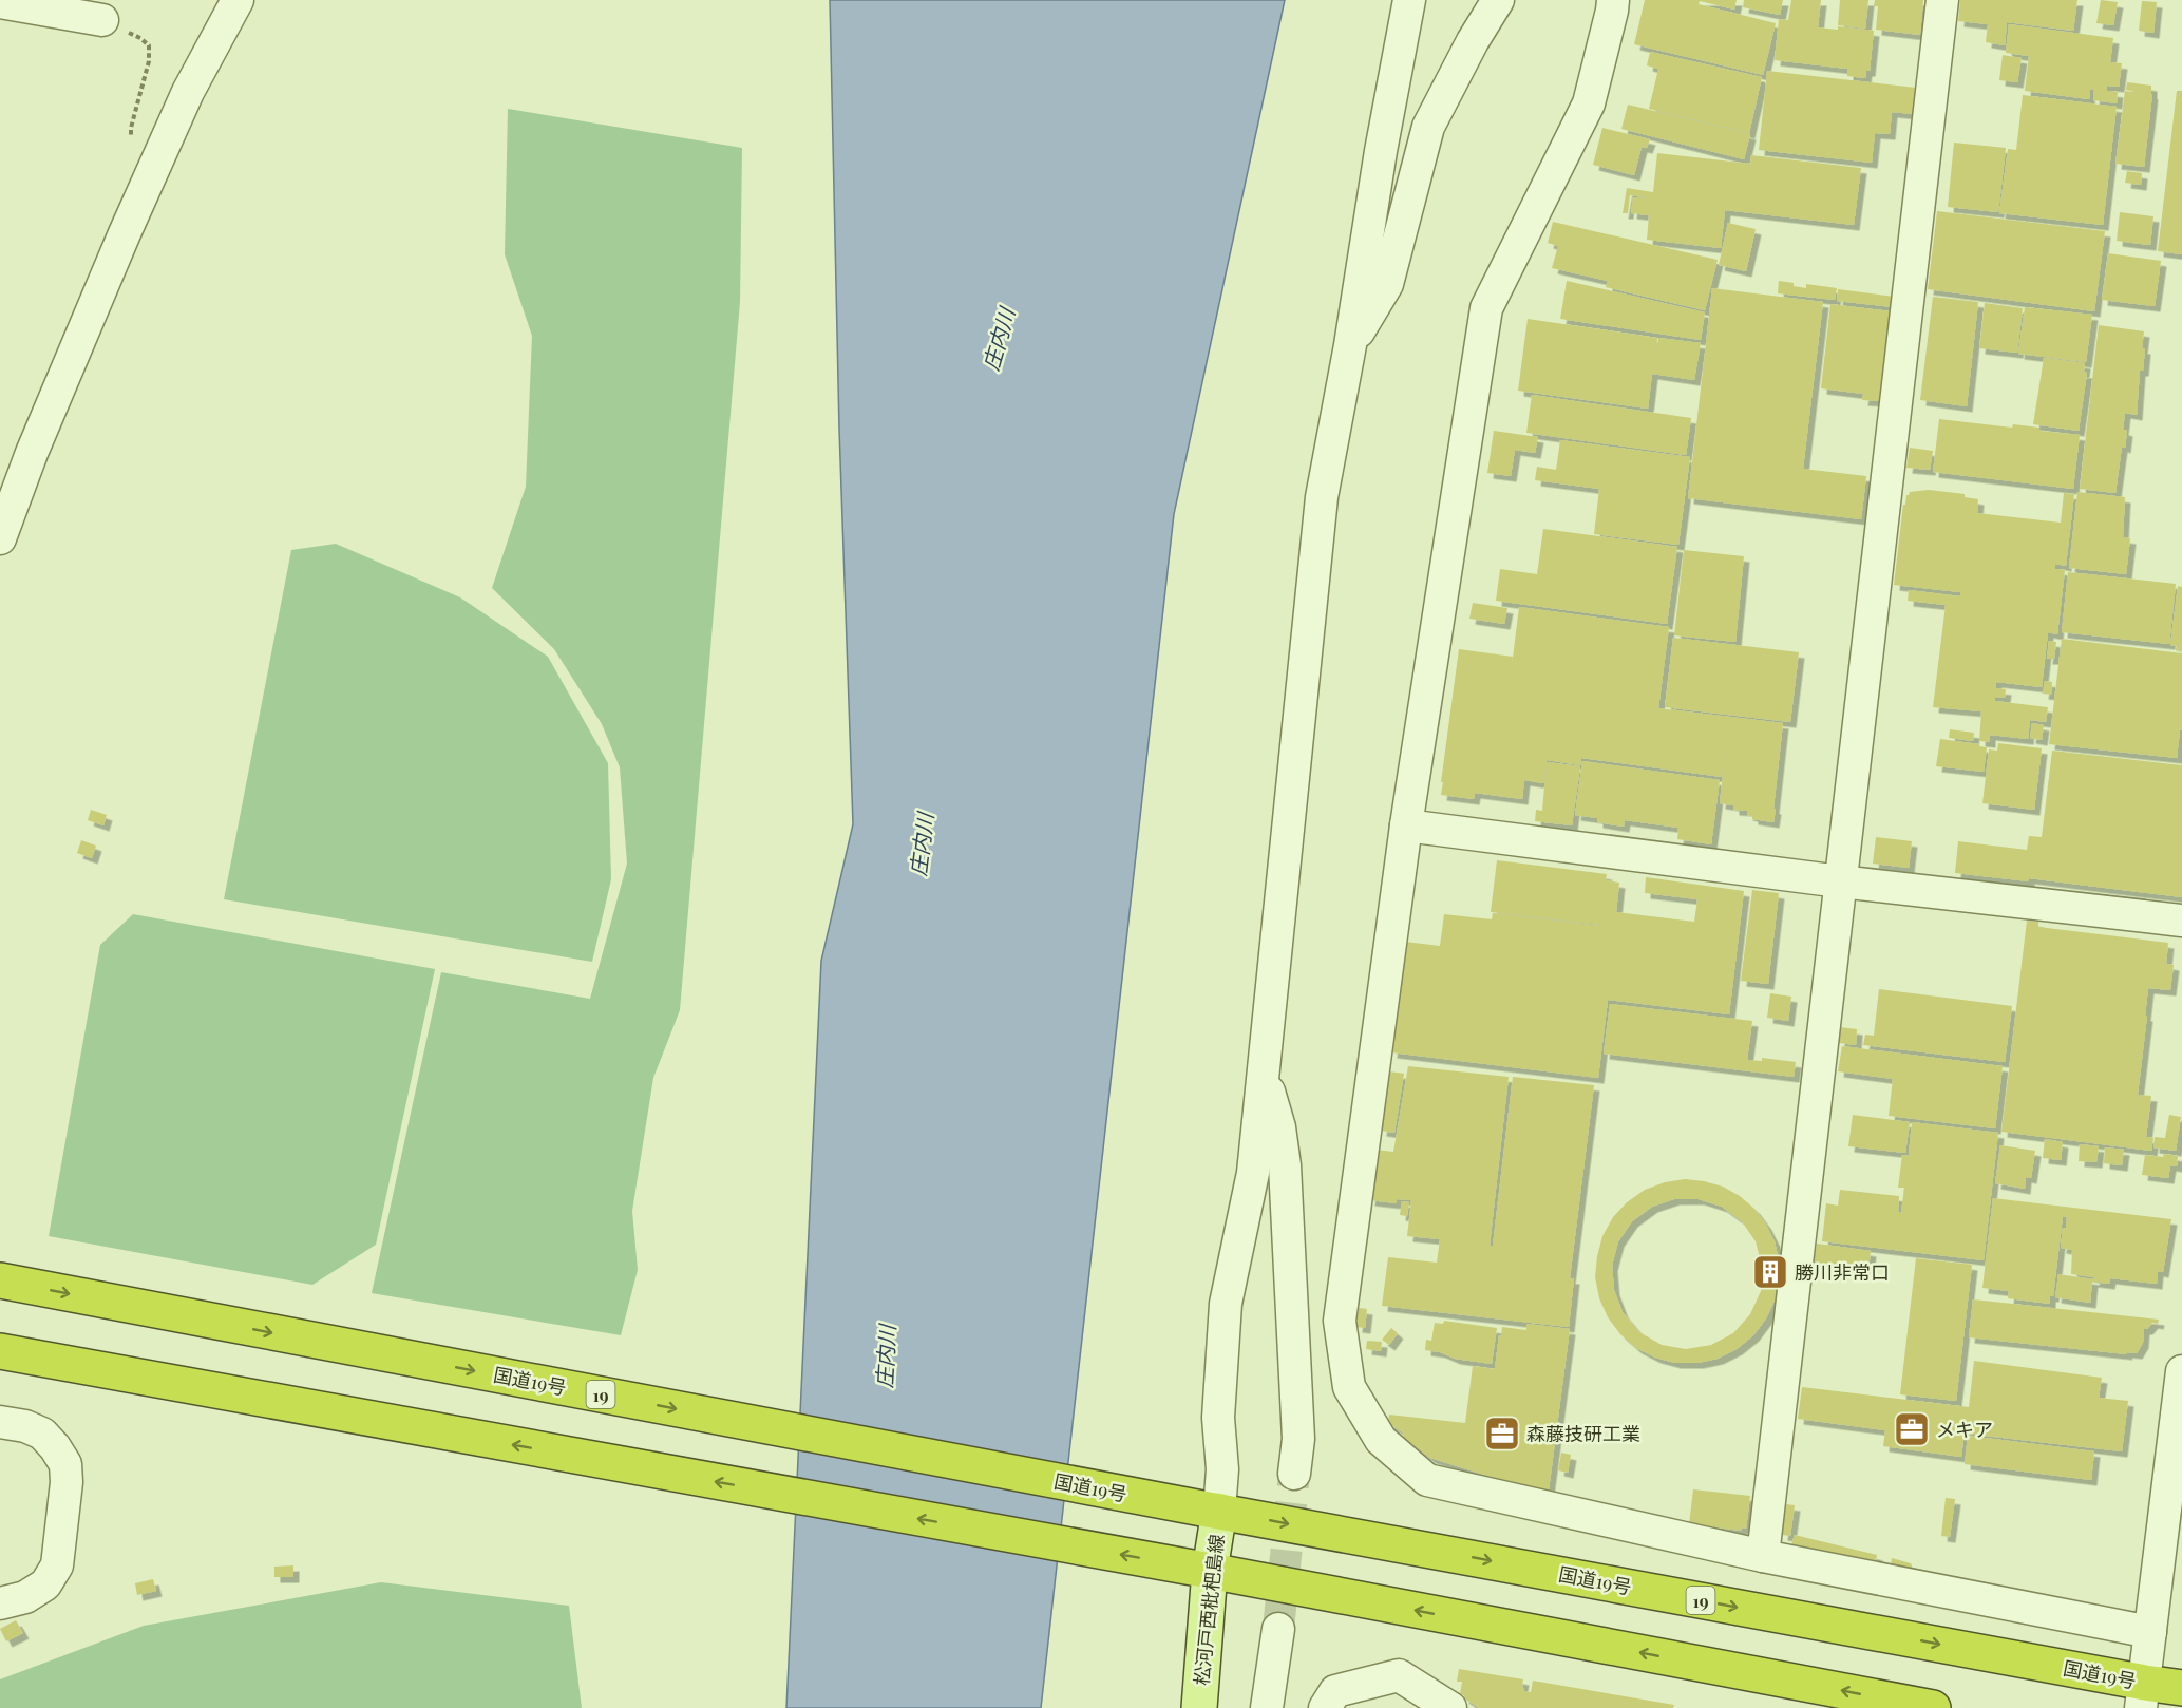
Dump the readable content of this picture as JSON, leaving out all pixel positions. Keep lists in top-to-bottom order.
{
  "streets": {
    "highway": ["国道19号", "19"],
    "main road": ["松河戸西枇杷島線"]
  },
  "crossings": [
    ["国道19号", "松河戸西枇杷島線"]
  ],
  "water": ["庄内川"],
  "places": {
    "building": ["勝川非常口"],
    "office": ["メキア", "森藤技研工業"]
  }
}
